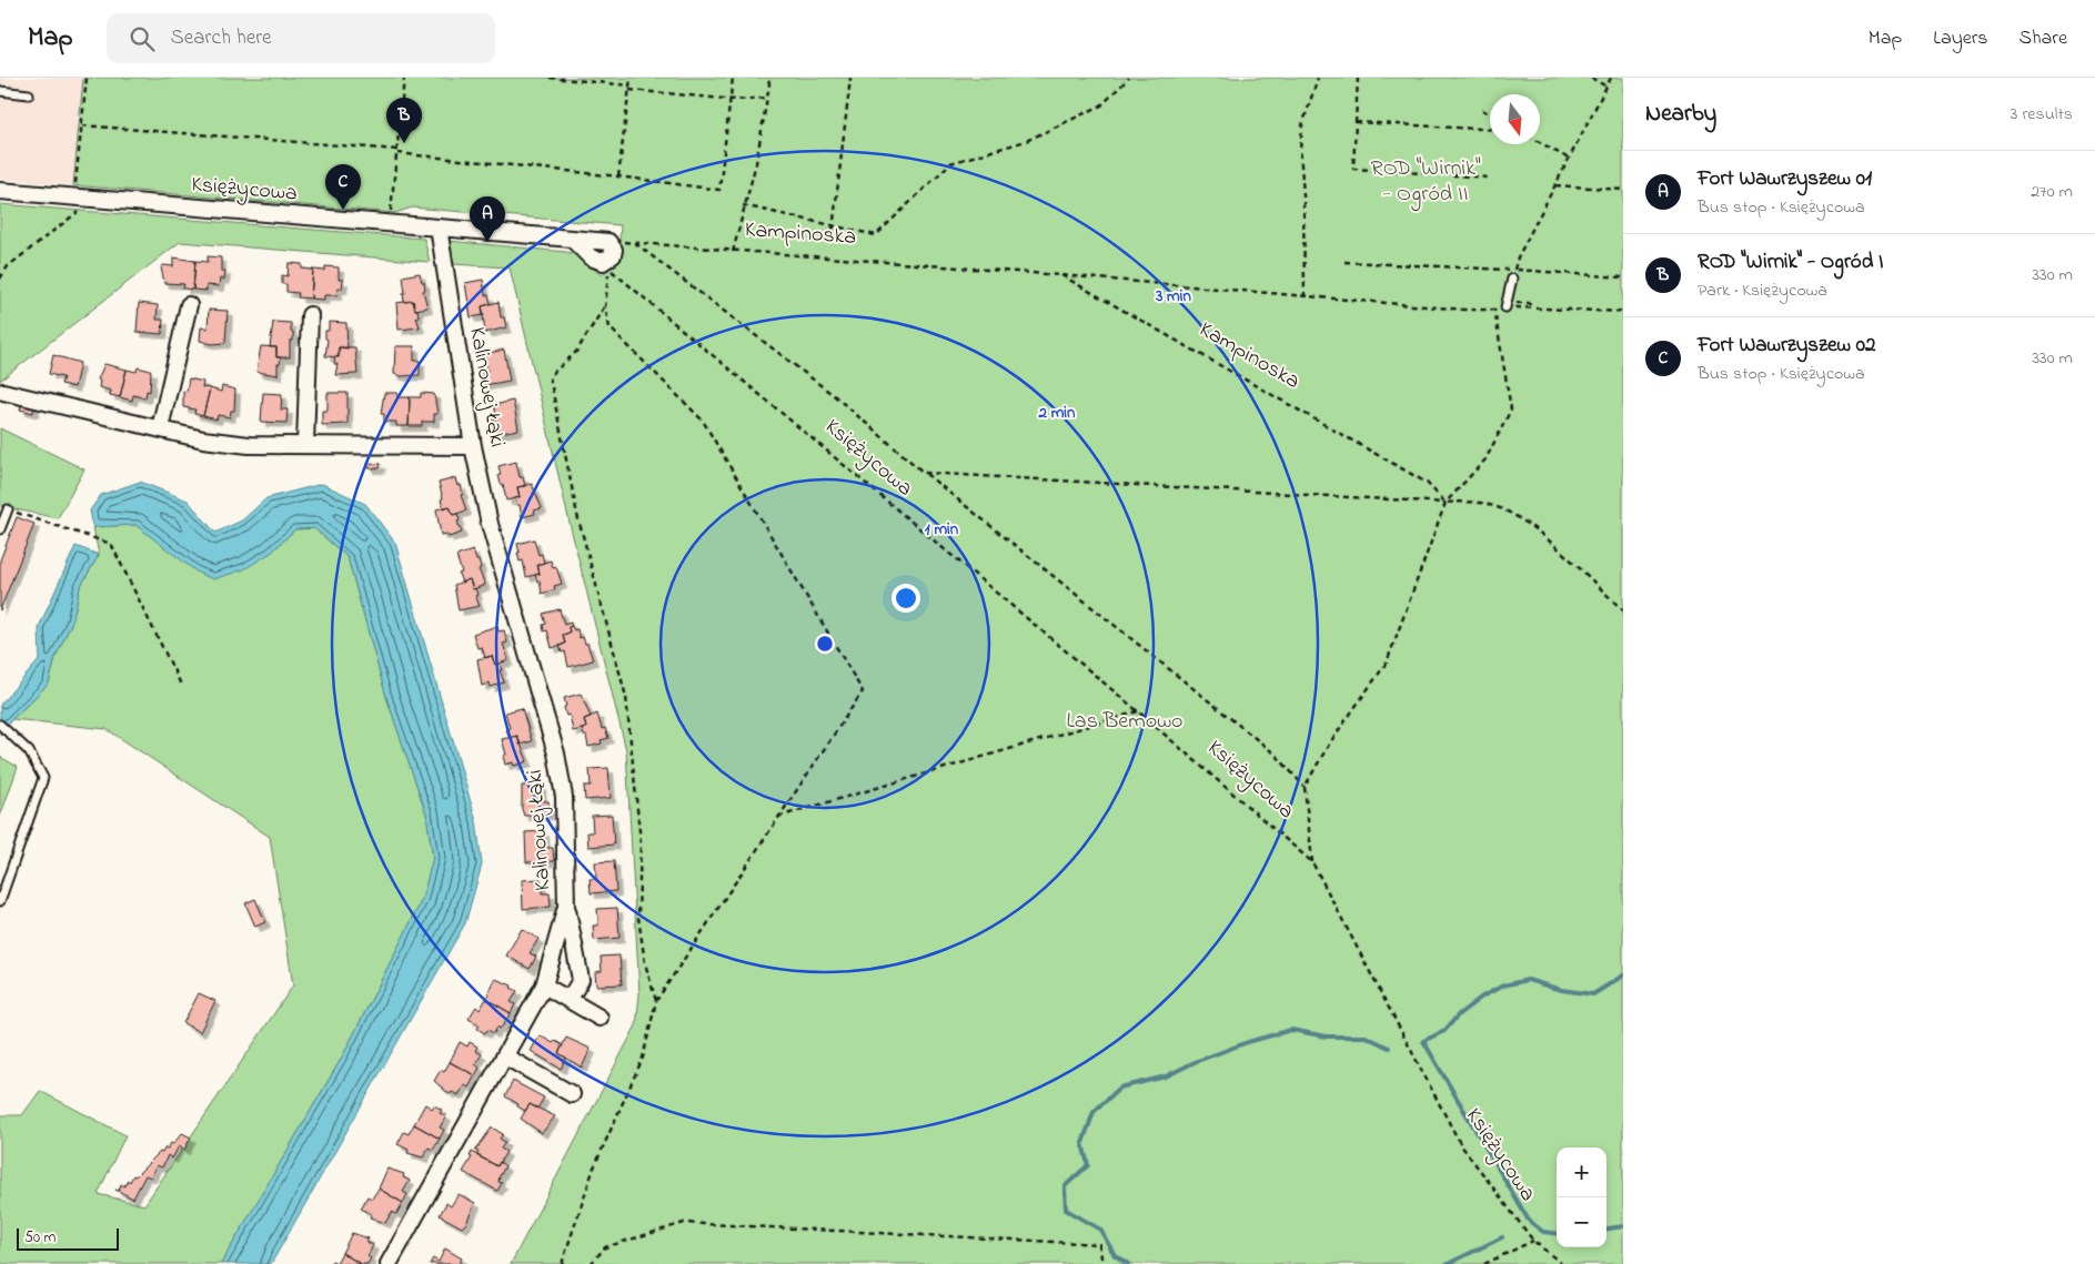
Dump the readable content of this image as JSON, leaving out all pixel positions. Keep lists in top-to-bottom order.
{
  "streets": {
    "street": ["Księżycowa", "Kalinowej Łąki"],
    "path": ["Kampinoska"]
  },
  "crossings": [
    ["Księżycowa", "Kalinowej Łąki"]
  ],
  "parks": ["ROD \"Wirnik\" - Ogród II", "Las Bemowo"],
  "scale_bar": "50 m",
  "north": "bottom",
  "page": {
    "header": "Map",
    "search": "Search here",
    "nav": ["Map", "Layers", "Share"],
    "heading": ["Nearby", "3 results"],
    "pins": ["B", "C", "A"],
    "list": [
      {
        "mark": "A",
        "name": "Fort Wawrzyszew 01",
        "note": "Bus stop · Księżycowa",
        "value": "270 m"
      },
      {
        "mark": "B",
        "name": "ROD \"Wirnik\" - Ogród I",
        "note": "Park · Księżycowa",
        "value": "330 m"
      },
      {
        "mark": "C",
        "name": "Fort Wawrzyszew 02",
        "note": "Bus stop · Księżycowa",
        "value": "330 m"
      }
    ],
    "map_buttons": ["+", "−"],
    "scale": "50 m"
  },
  "rings": ["3 min", "2 min", "1 min"]
}
